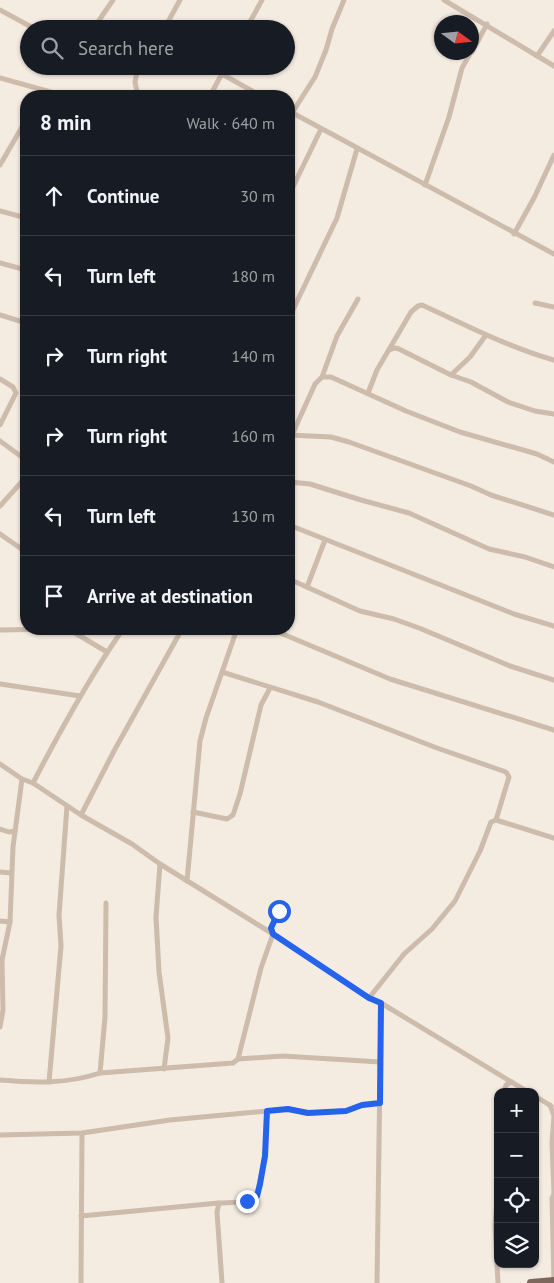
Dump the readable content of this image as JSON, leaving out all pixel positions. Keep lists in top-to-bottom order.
{
  "north": "right",
  "page": {
    "search": "Search here",
    "heading": ["8 min", "Walk · 640 m"],
    "list": [
      ["Continue", "30 m"],
      ["Turn left", "180 m"],
      ["Turn right", "140 m"],
      ["Turn right", "160 m"],
      ["Turn left", "130 m"],
      "Arrive at destination"
    ],
    "map_buttons": ["+", "−"]
  }
}
